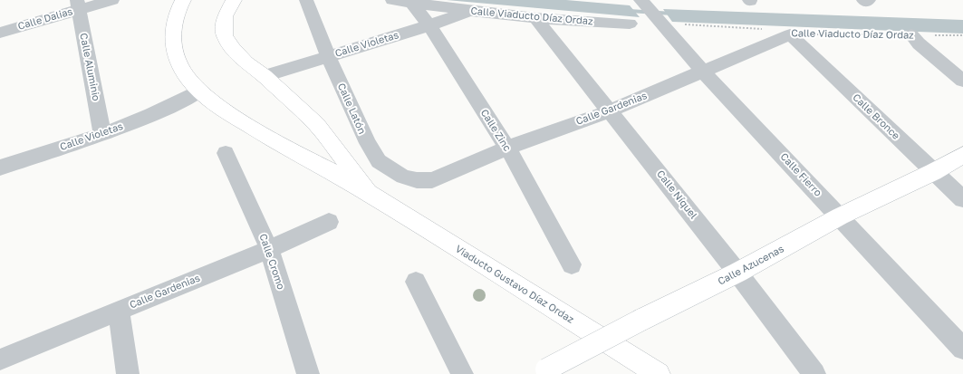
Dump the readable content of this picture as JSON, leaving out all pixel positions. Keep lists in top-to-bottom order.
{
  "streets": {
    "main road": ["Calle Azucenas", "Viaducto Gustavo Díaz Ordaz"],
    "street": [
      "Calle Viaducto Díaz Ordaz",
      "Calle Dalias",
      "Calle Violetas",
      "Calle Aluminio",
      "Calle Latón",
      "Calle Gardenias",
      "Calle Bronce",
      "Calle Zinc",
      "Calle Fierro",
      "Calle Níquel",
      "Calle Cromo"
    ]
  },
  "crossings": [
    ["Calle Viaducto Díaz Ordaz", "Calle Violetas"],
    ["Calle Viaducto Díaz Ordaz", "Calle Gardenias"],
    ["Calle Viaducto Díaz Ordaz", "Calle Bronce"],
    ["Calle Viaducto Díaz Ordaz", "Calle Zinc"],
    ["Calle Viaducto Díaz Ordaz", "Calle Fierro"],
    ["Calle Viaducto Díaz Ordaz", "Calle Níquel"],
    ["Calle Dalias", "Calle Aluminio"],
    ["Calle Violetas", "Calle Aluminio"],
    ["Calle Violetas", "Calle Latón"],
    ["Calle Violetas", "Calle Zinc"],
    ["Calle Violetas", "Viaducto Gustavo Díaz Ordaz"],
    ["Calle Latón", "Calle Gardenias"],
    ["Calle Gardenias", "Calle Bronce"],
    ["Calle Gardenias", "Calle Zinc"],
    ["Calle Gardenias", "Calle Fierro"],
    ["Calle Gardenias", "Calle Níquel"],
    ["Calle Gardenias", "Calle Cromo"],
    ["Calle Bronce", "Calle Azucenas"],
    ["Calle Fierro", "Calle Azucenas"],
    ["Calle Níquel", "Calle Azucenas"]
  ]
}
